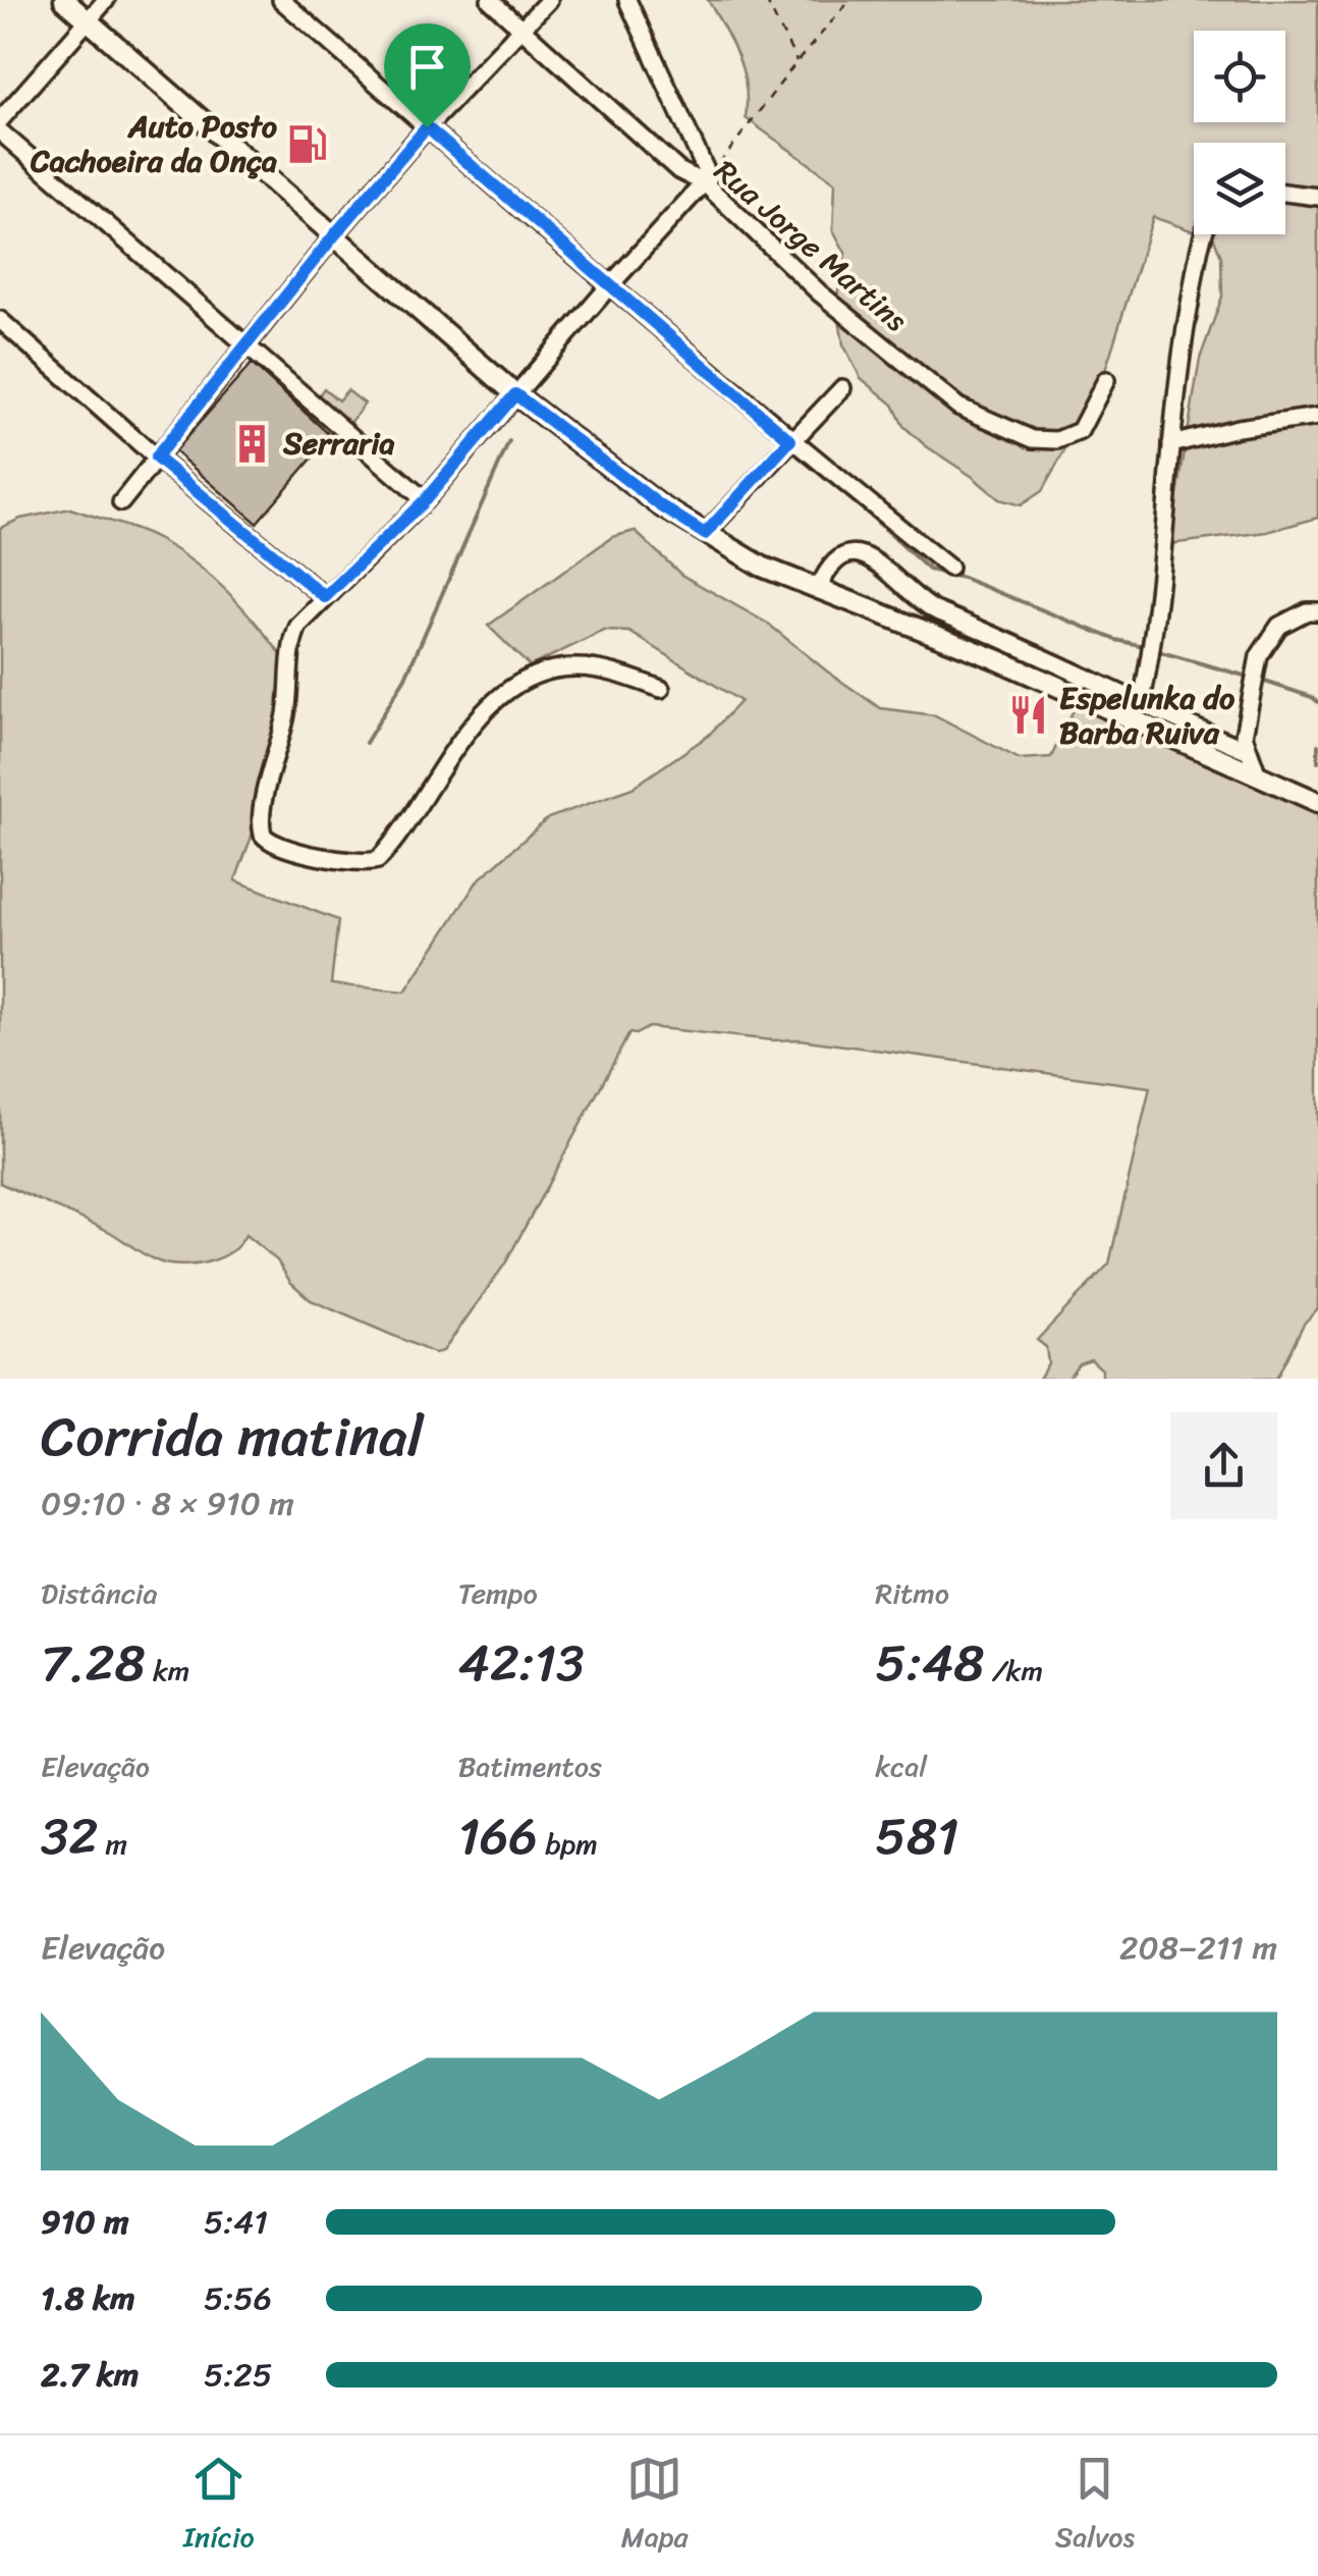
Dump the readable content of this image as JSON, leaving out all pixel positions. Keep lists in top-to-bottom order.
{
  "streets": {
    "street": ["Rua Jorge Martins"]
  },
  "places": {
    "fuel station": ["Auto Posto Cachoeira da Onça"],
    "building": ["Serraria"],
    "restaurant": ["Espelunka do Barba Ruiva"]
  },
  "page": {
    "heading": ["Corrida matinal", "09:10 · 8 × 910 m"],
    "stats": [
      ["Distância", "7.28 km"],
      ["Tempo", "42:13"],
      ["Ritmo", "5:48 /km"],
      ["Elevação", "32 m"],
      ["Batimentos", "166 bpm"],
      ["kcal", "581"]
    ],
    "chart": ["Elevação", "208–211 m"],
    "list": [
      {
        "name": "910 m",
        "note": "5:41"
      },
      {
        "name": "1.8 km",
        "note": "5:56"
      },
      {
        "name": "2.7 km",
        "note": "5:25"
      }
    ],
    "tabs": ["Início", "Mapa", "Salvos"]
  }
}
